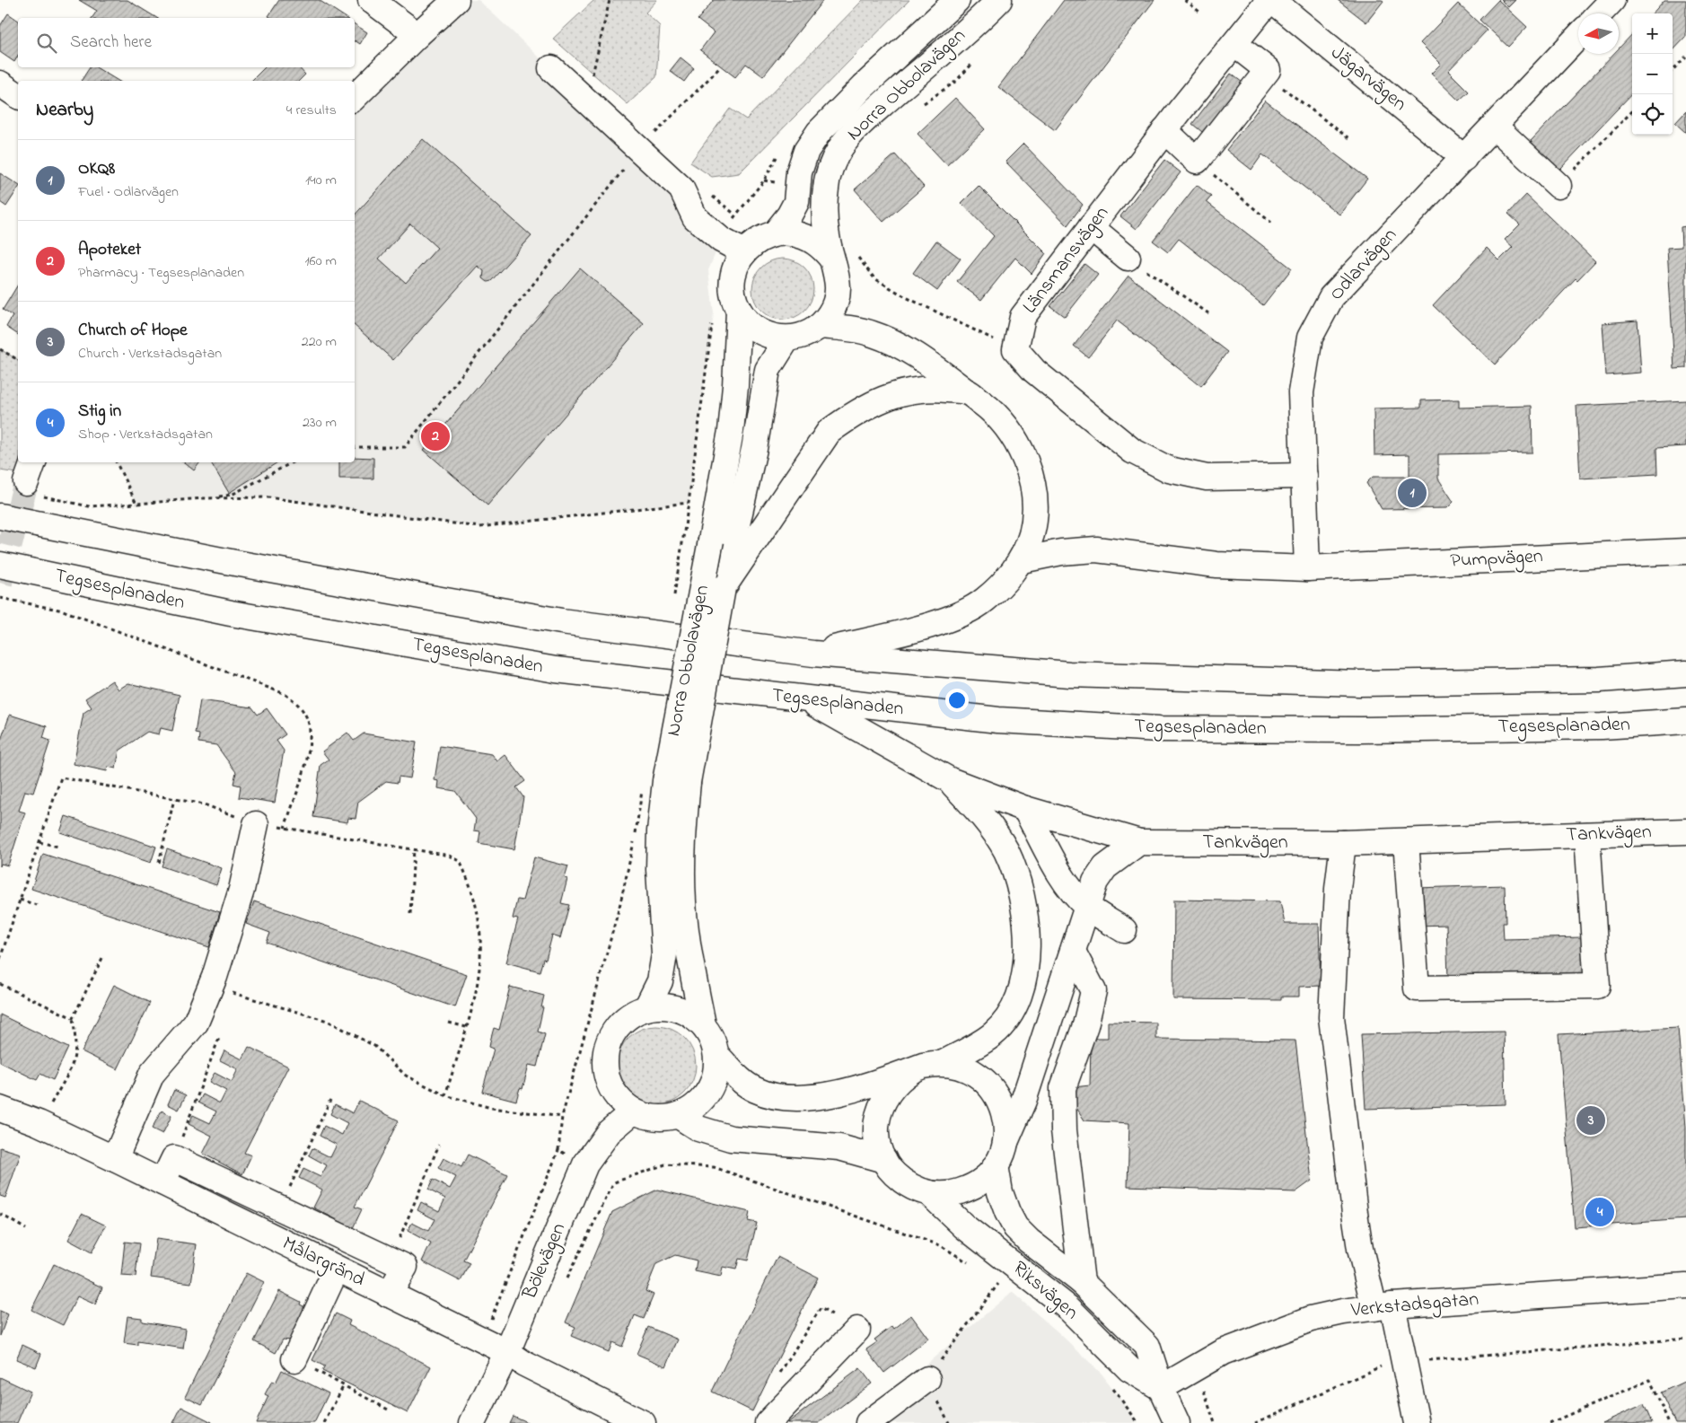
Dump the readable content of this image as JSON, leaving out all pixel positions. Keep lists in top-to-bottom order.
{
  "streets": {
    "street": [
      "Jägarvägen",
      "Norra Obbolavägen",
      "Länsmansvägen",
      "Odlarvägen",
      "Pumpvägen",
      "Tegsesplanaden",
      "Tankvägen",
      "Bölevägen",
      "Målargränd",
      "Riksvägen",
      "Verkstadsgatan"
    ]
  },
  "crossings": [
    ["Jägarvägen", "Länsmansvägen"],
    ["Jägarvägen", "Odlarvägen"],
    ["Norra Obbolavägen", "Bölevägen"],
    ["Norra Obbolavägen", "Riksvägen"],
    ["Odlarvägen", "Pumpvägen"],
    ["Bölevägen", "Målargränd"],
    ["Bölevägen", "Riksvägen"],
    ["Riksvägen", "Verkstadsgatan"]
  ],
  "north": "left",
  "page": {
    "map_buttons": ["+", "−"],
    "search": "Search here",
    "heading": ["Nearby", "4 results"],
    "list": [
      {
        "mark": "1",
        "name": "OKQ8",
        "note": "Fuel · Odlarvägen",
        "value": "140 m"
      },
      {
        "mark": "2",
        "name": "Apoteket",
        "note": "Pharmacy · Tegsesplanaden",
        "value": "160 m"
      },
      {
        "mark": "3",
        "name": "Church of Hope",
        "note": "Church · Verkstadsgatan",
        "value": "220 m"
      },
      {
        "mark": "4",
        "name": "Stig in",
        "note": "Shop · Verkstadsgatan",
        "value": "230 m"
      }
    ],
    "pins": [
      "2",
      "1",
      "3",
      "4"
    ]
  }
}
